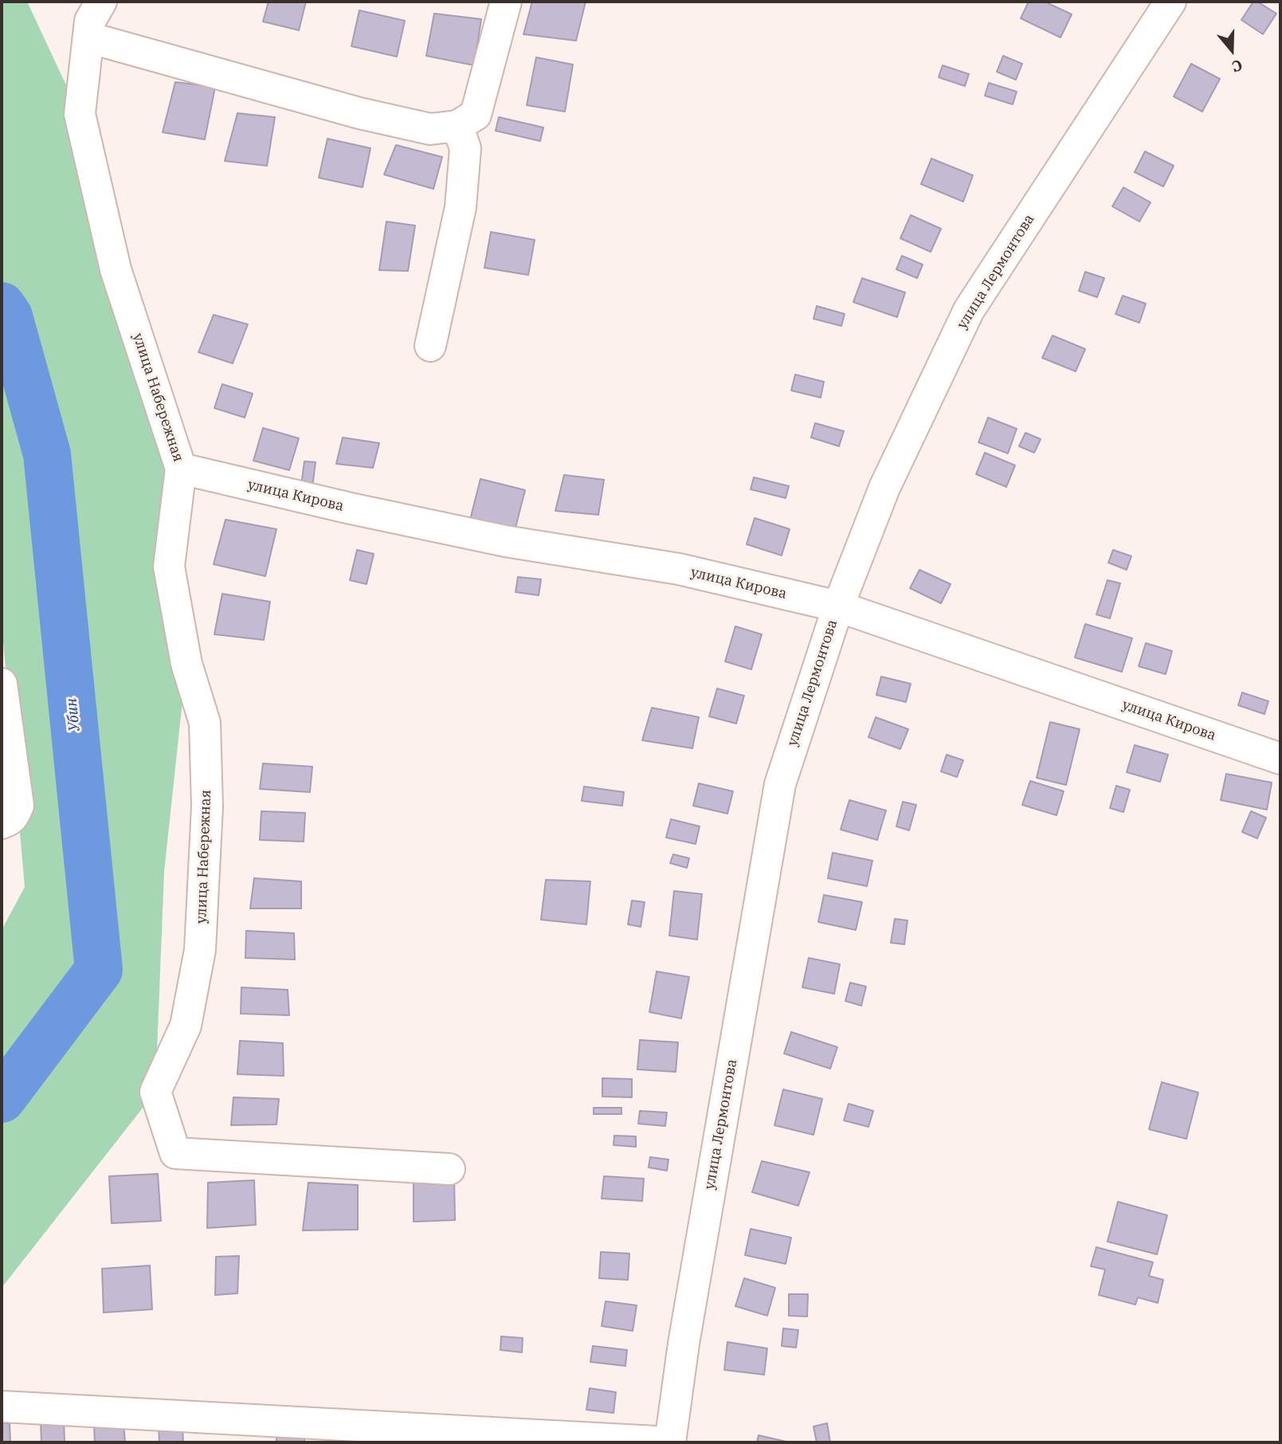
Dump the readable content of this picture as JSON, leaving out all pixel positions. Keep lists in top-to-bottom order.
{
  "streets": {
    "street": ["улица Лермонтова", "улица Набережная", "улица Кирова"]
  },
  "crossings": [
    ["улица Лермонтова", "улица Кирова"],
    ["улица Набережная", "улица Кирова"]
  ],
  "water": ["Убин"],
  "north": "bottom"
}
